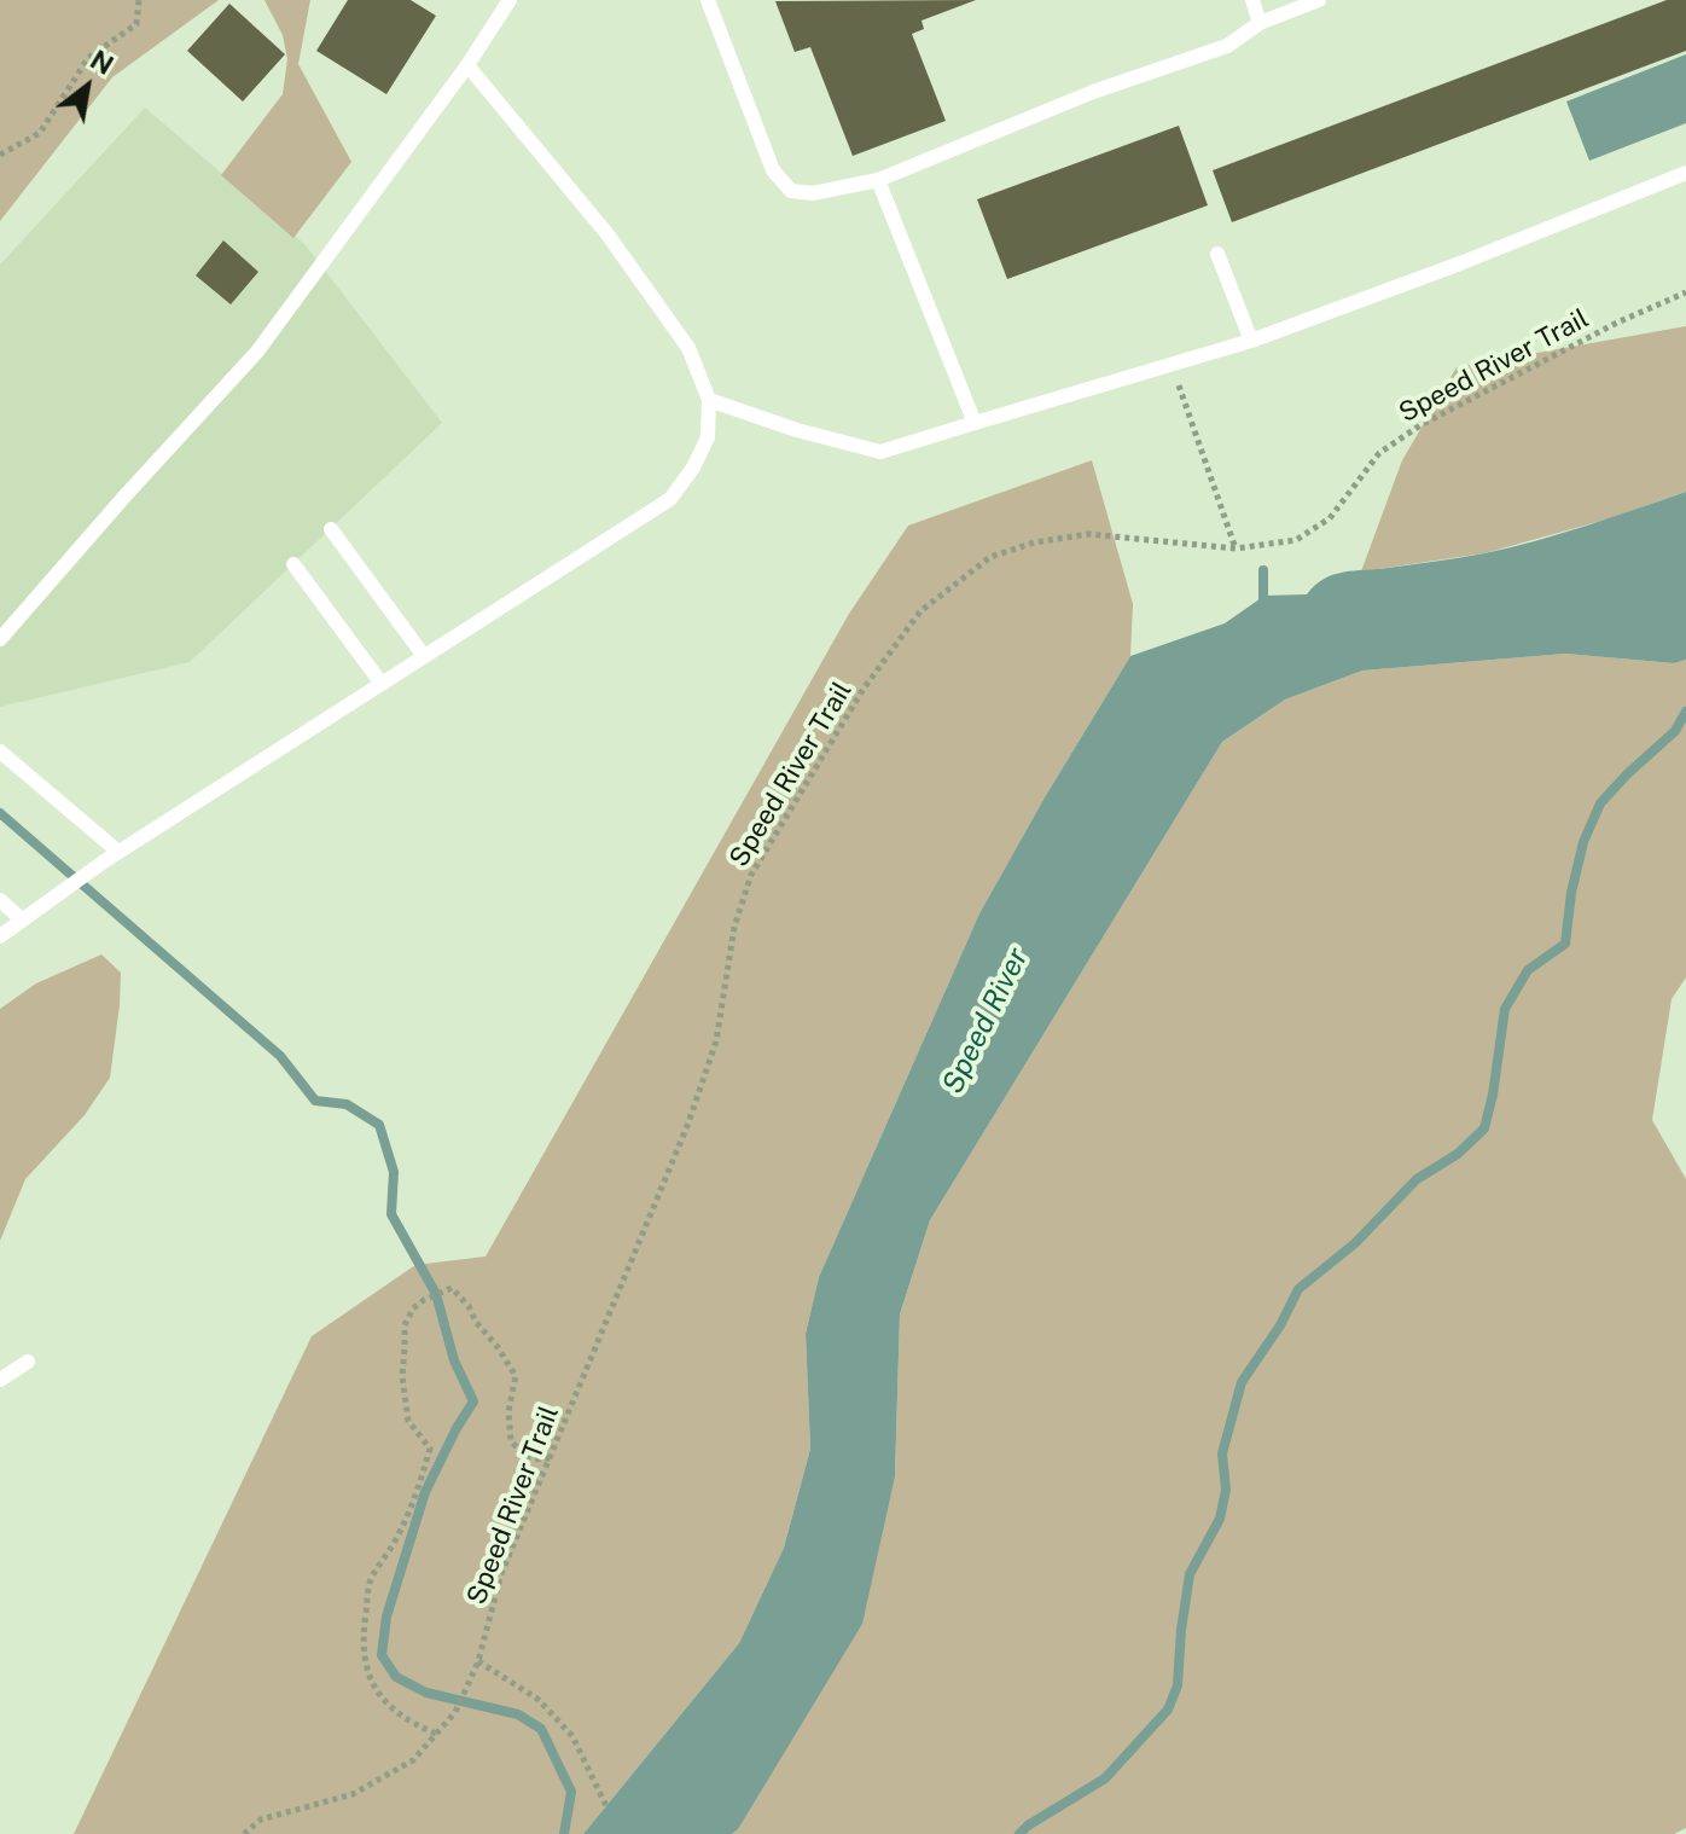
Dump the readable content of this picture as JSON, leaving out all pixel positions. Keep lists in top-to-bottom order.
{
  "streets": {
    "path": ["Speed River Trail"]
  },
  "water": ["Speed River"],
  "north": "top right"
}
